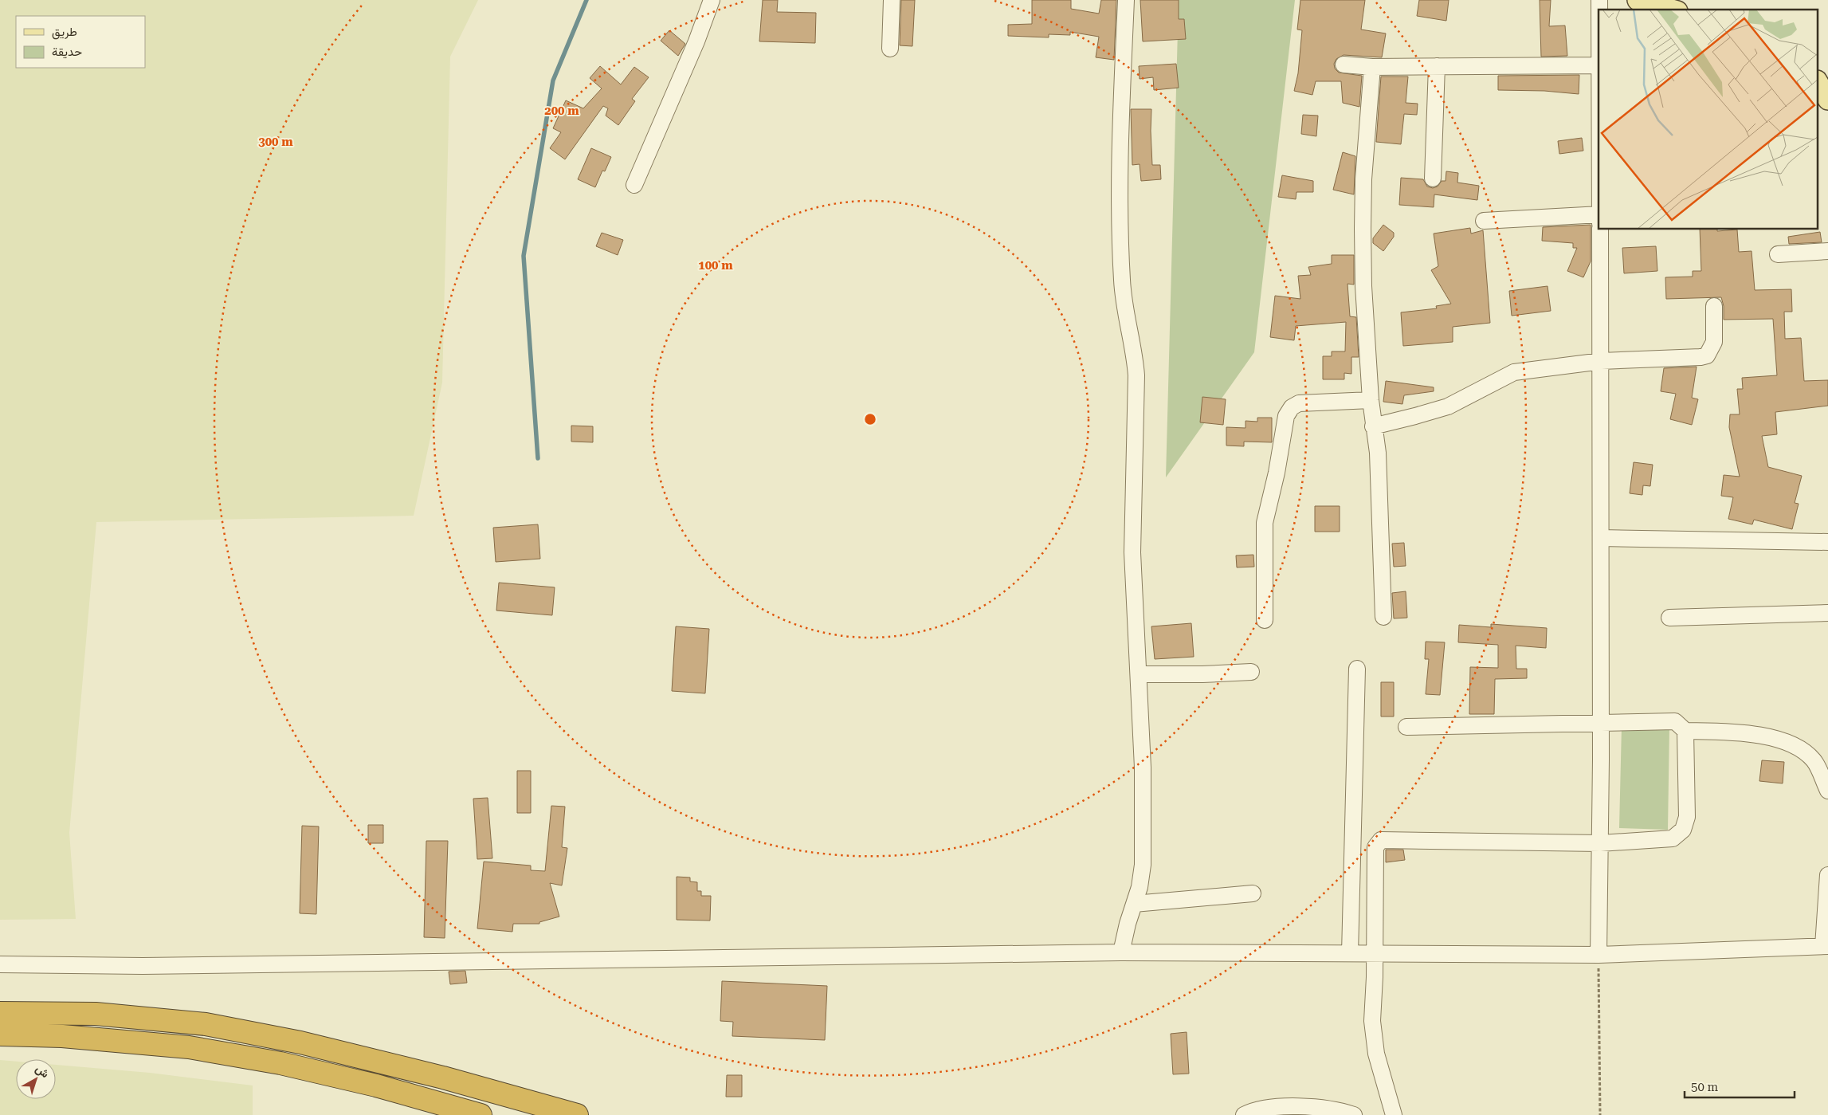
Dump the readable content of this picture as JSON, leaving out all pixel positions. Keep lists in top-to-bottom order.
{
  "legend": ["طريق", "حديقة"],
  "scale_bar": "50 m",
  "north": "top right",
  "rings": ["200 m", "300 m", "100 m"]
}
